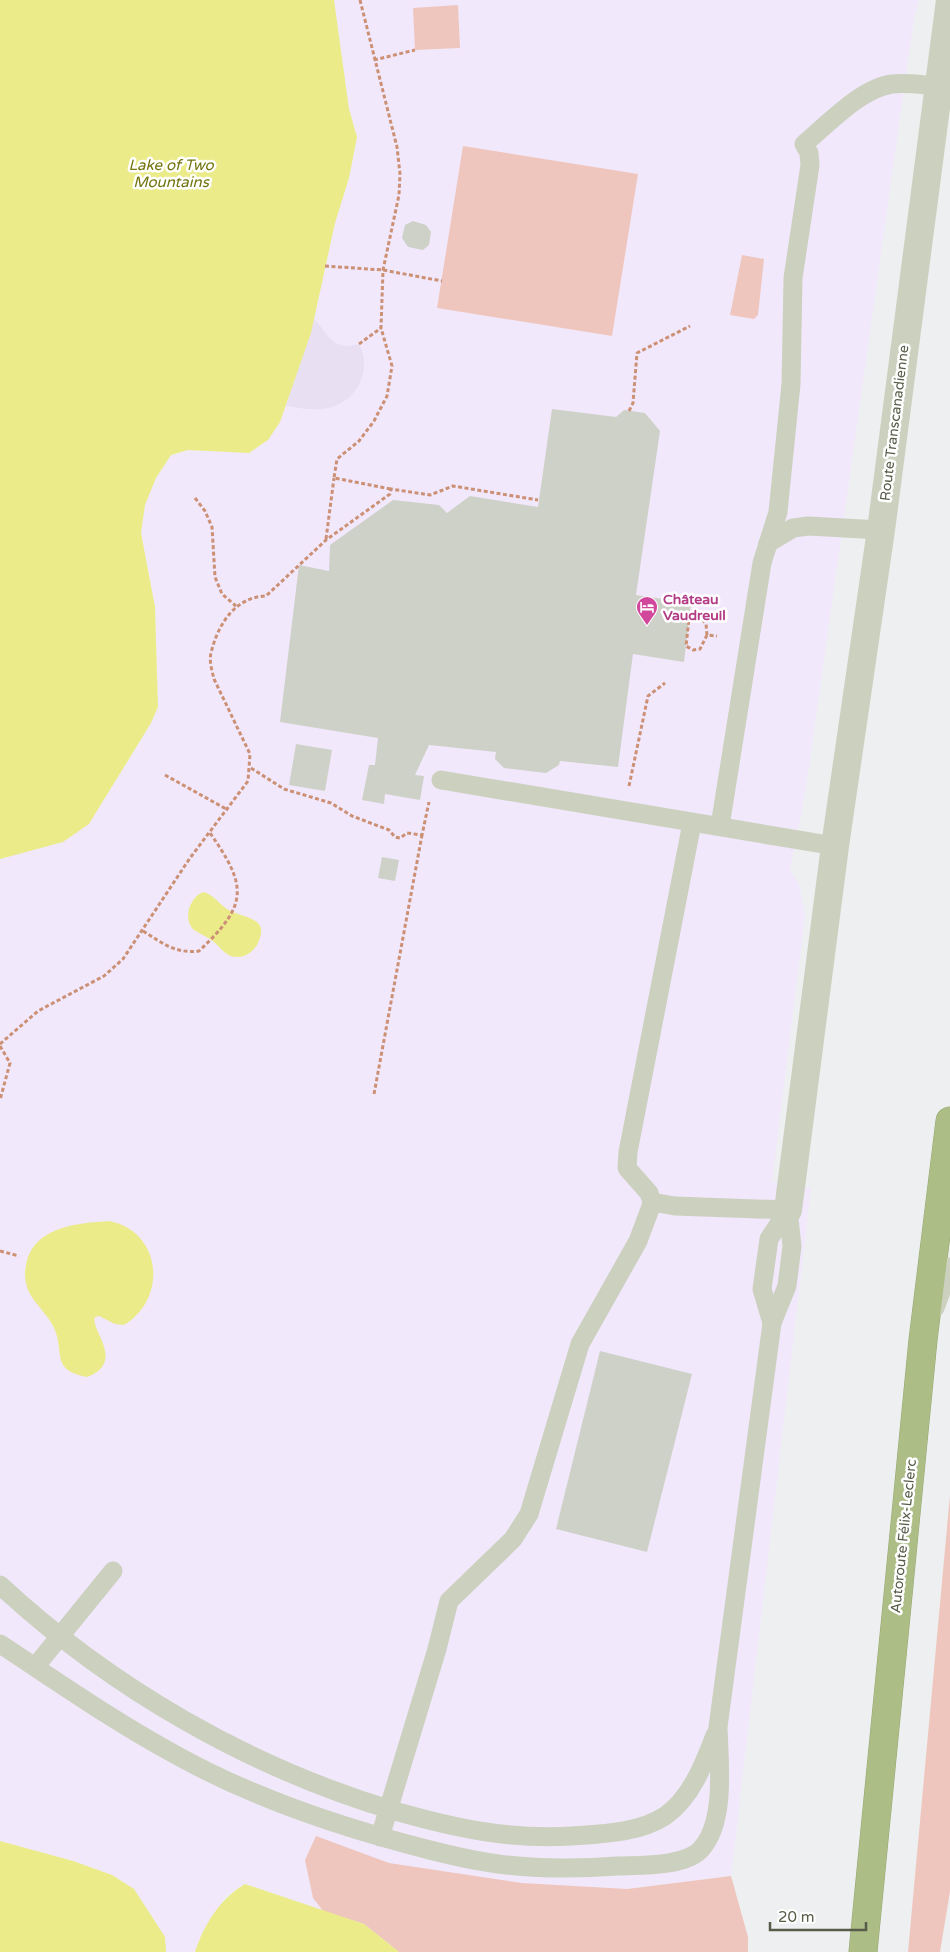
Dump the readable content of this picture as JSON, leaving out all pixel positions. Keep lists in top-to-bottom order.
{
  "streets": {
    "highway": ["Autoroute Félix-Leclerc"],
    "street": ["Route Transcanadienne"]
  },
  "water": ["Lake of Two Mountains"],
  "places": {
    "hotel": ["Château Vaudreuil"]
  },
  "scale_bar": "20 m"
}
